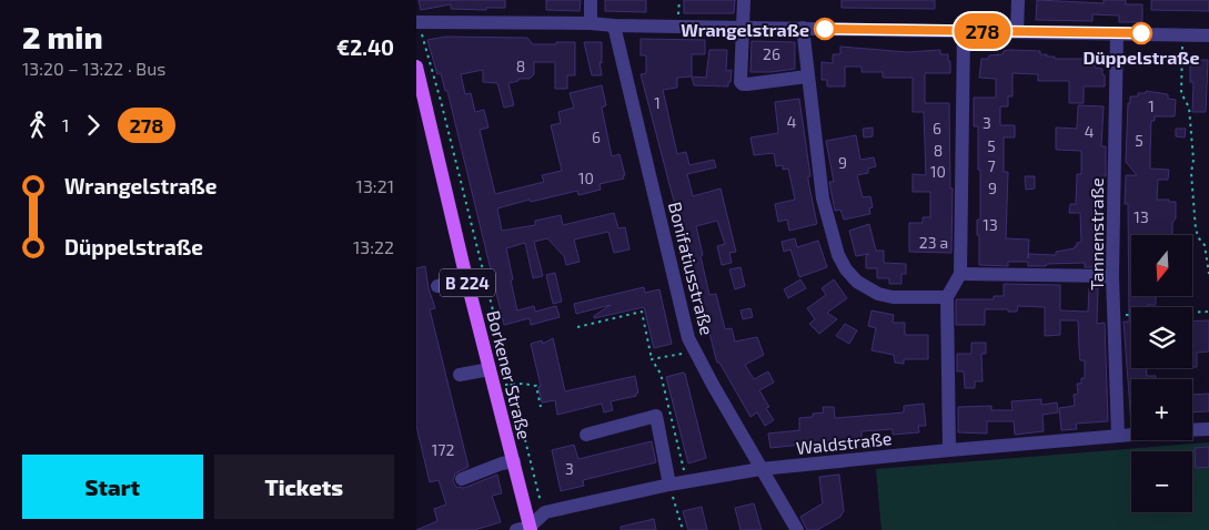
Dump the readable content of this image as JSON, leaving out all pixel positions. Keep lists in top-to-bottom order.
{
  "streets": {
    "main road": ["B 224", "Borkener Straße"],
    "street": ["Tannenstraße", "Bonifatiusstraße", "Waldstraße"]
  },
  "crossings": [
    ["Tannenstraße", "Waldstraße"],
    ["Bonifatiusstraße", "Waldstraße"],
    ["Borkener Straße", "Waldstraße"]
  ],
  "places": ["Wrangelstraße", "Düppelstraße"],
  "lines": ["bus line 278"],
  "house_numbers": [
    "26",
    "8",
    "1",
    "1",
    "4",
    "3",
    "6",
    "4",
    "6",
    "5",
    "5",
    "8",
    "9",
    "7",
    "10",
    "10",
    "9",
    "13",
    "13",
    "23 a",
    "172",
    "3"
  ],
  "north": "bottom",
  "page": {
    "heading": ["2 min", "13:20 – 13:22 · Bus", "€2.40"],
    "on_map": "278",
    "legs": ["1", "278"],
    "list": [
      {
        "name": "Wrangelstraße",
        "value": "13:21"
      },
      {
        "name": "Düppelstraße",
        "value": "13:22"
      }
    ],
    "map_buttons": ["+", "−"],
    "buttons": ["Start", "Tickets"]
  }
}
